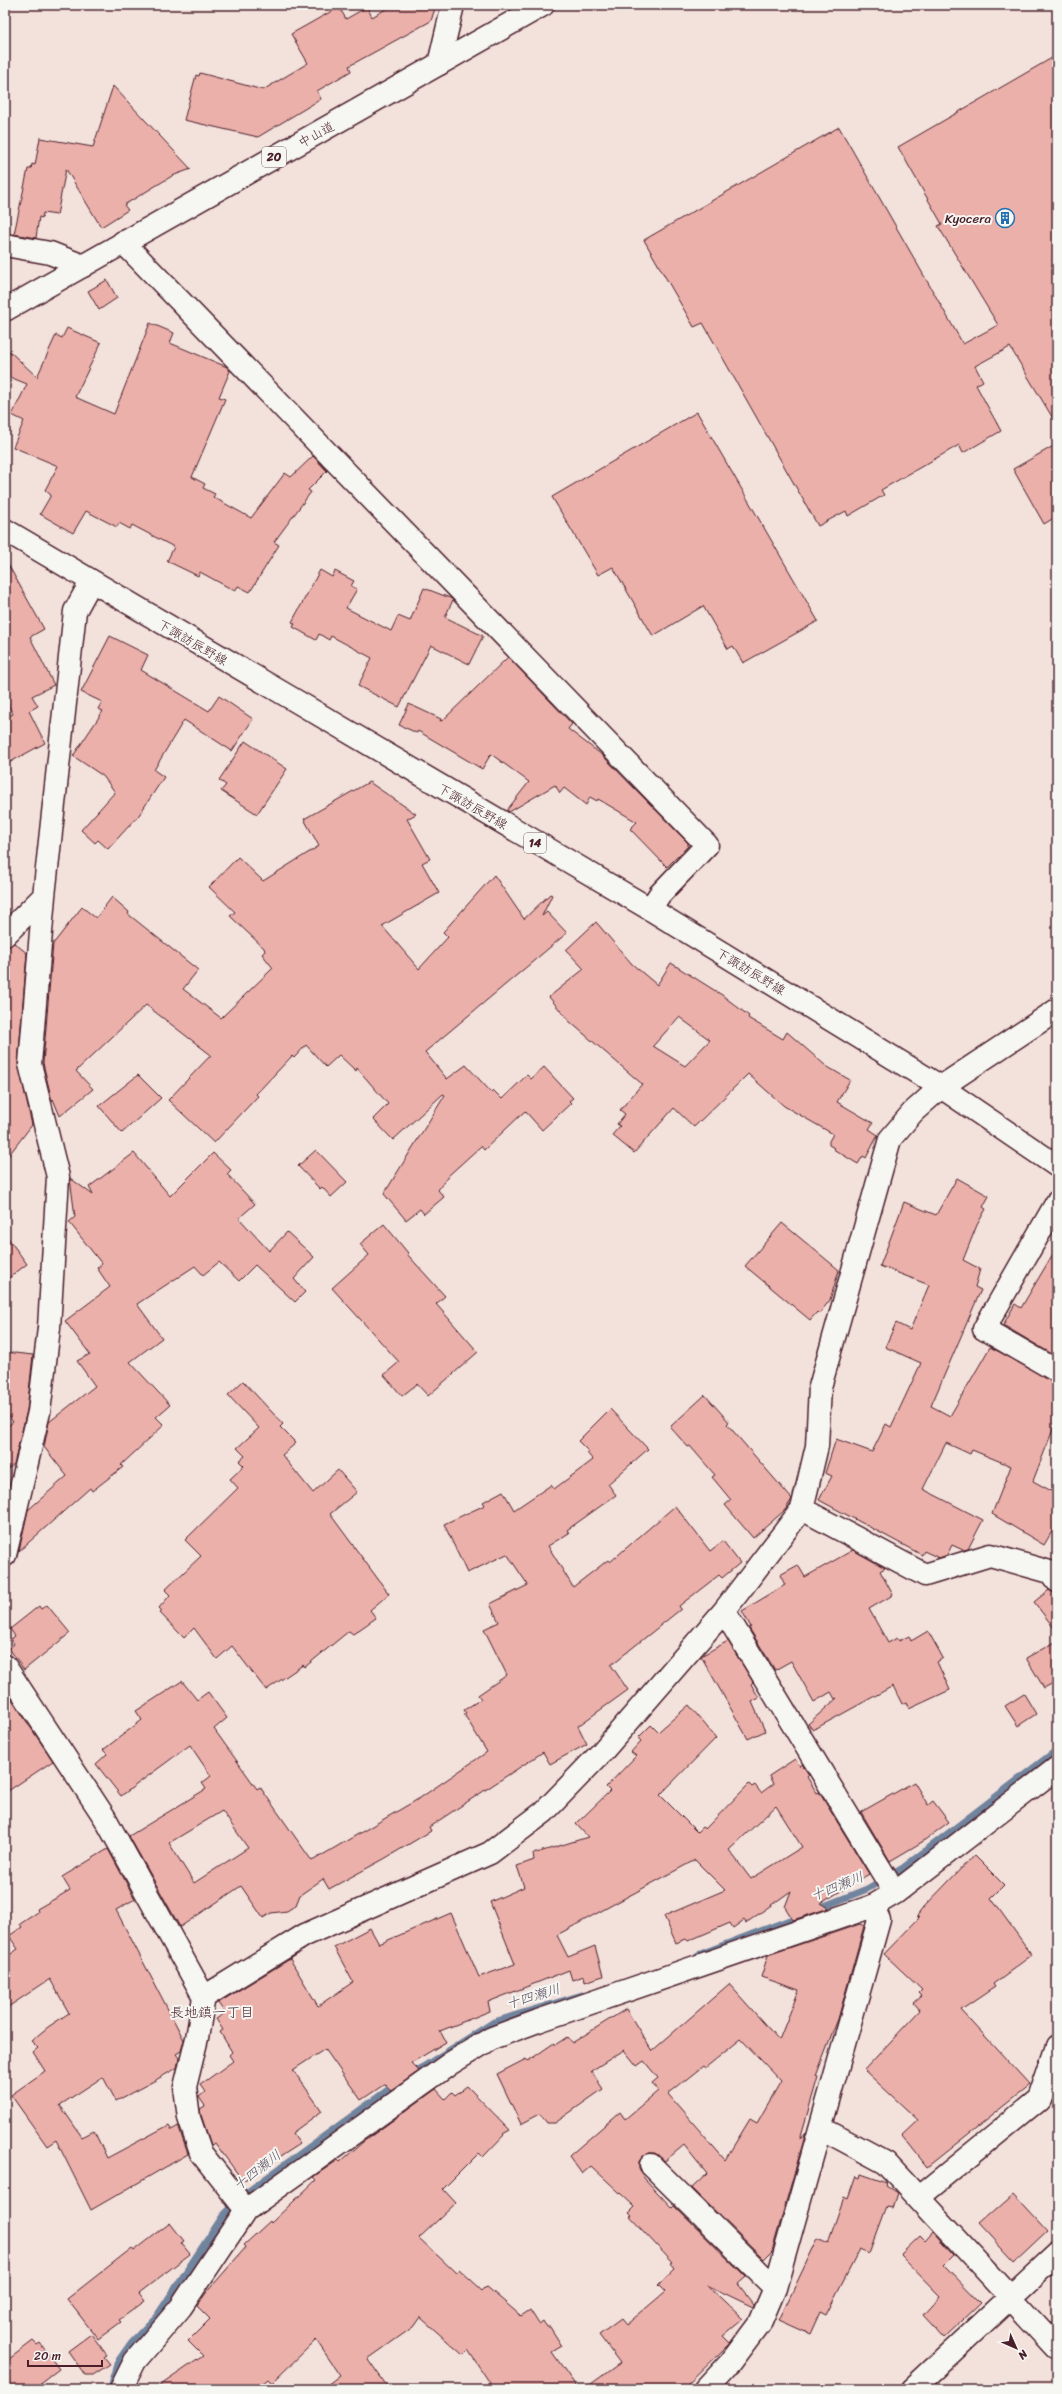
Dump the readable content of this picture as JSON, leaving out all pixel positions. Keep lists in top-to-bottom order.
{
  "streets": {
    "main road": [
      "中山道",
      "20",
      "下諏訪辰野線",
      "14"
    ]
  },
  "districts": ["長地鎮一丁目"],
  "water": ["十四瀬川"],
  "places": {
    "building": ["Kyocera"]
  },
  "scale_bar": "20 m",
  "north": "bottom right"
}
